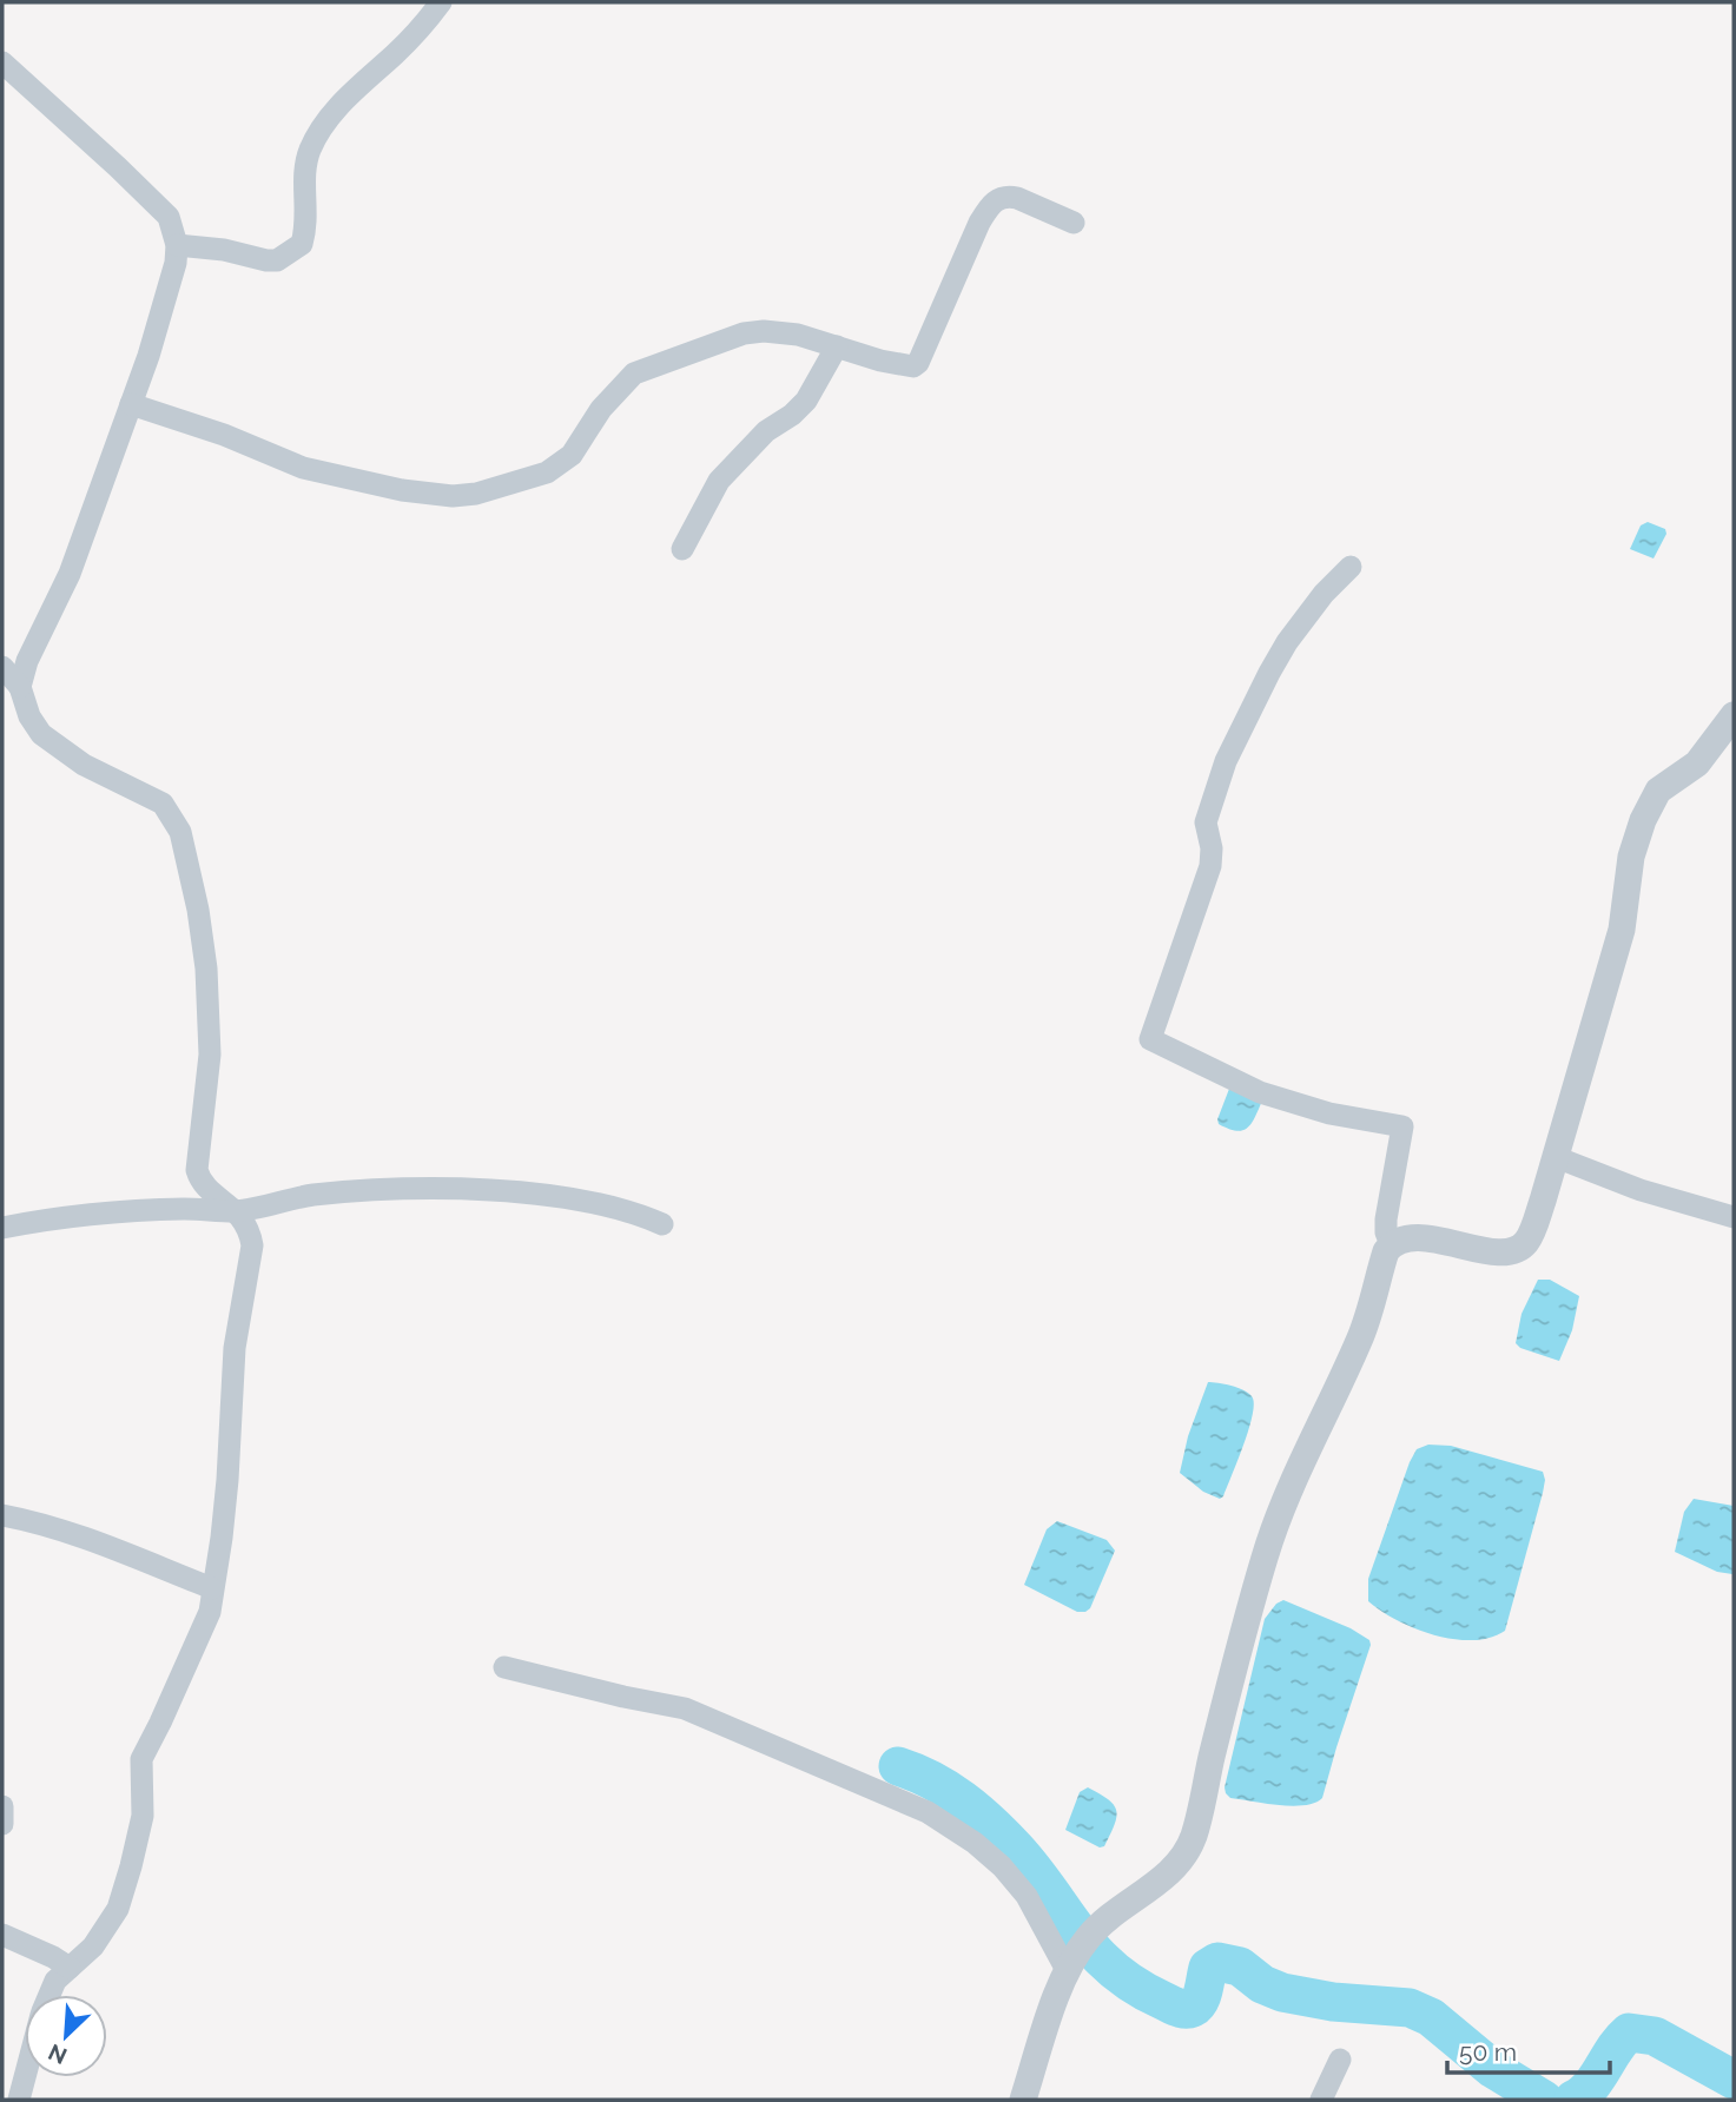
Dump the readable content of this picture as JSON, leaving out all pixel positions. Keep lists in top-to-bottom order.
{
  "scale_bar": "50 m",
  "north": "bottom left"
}
